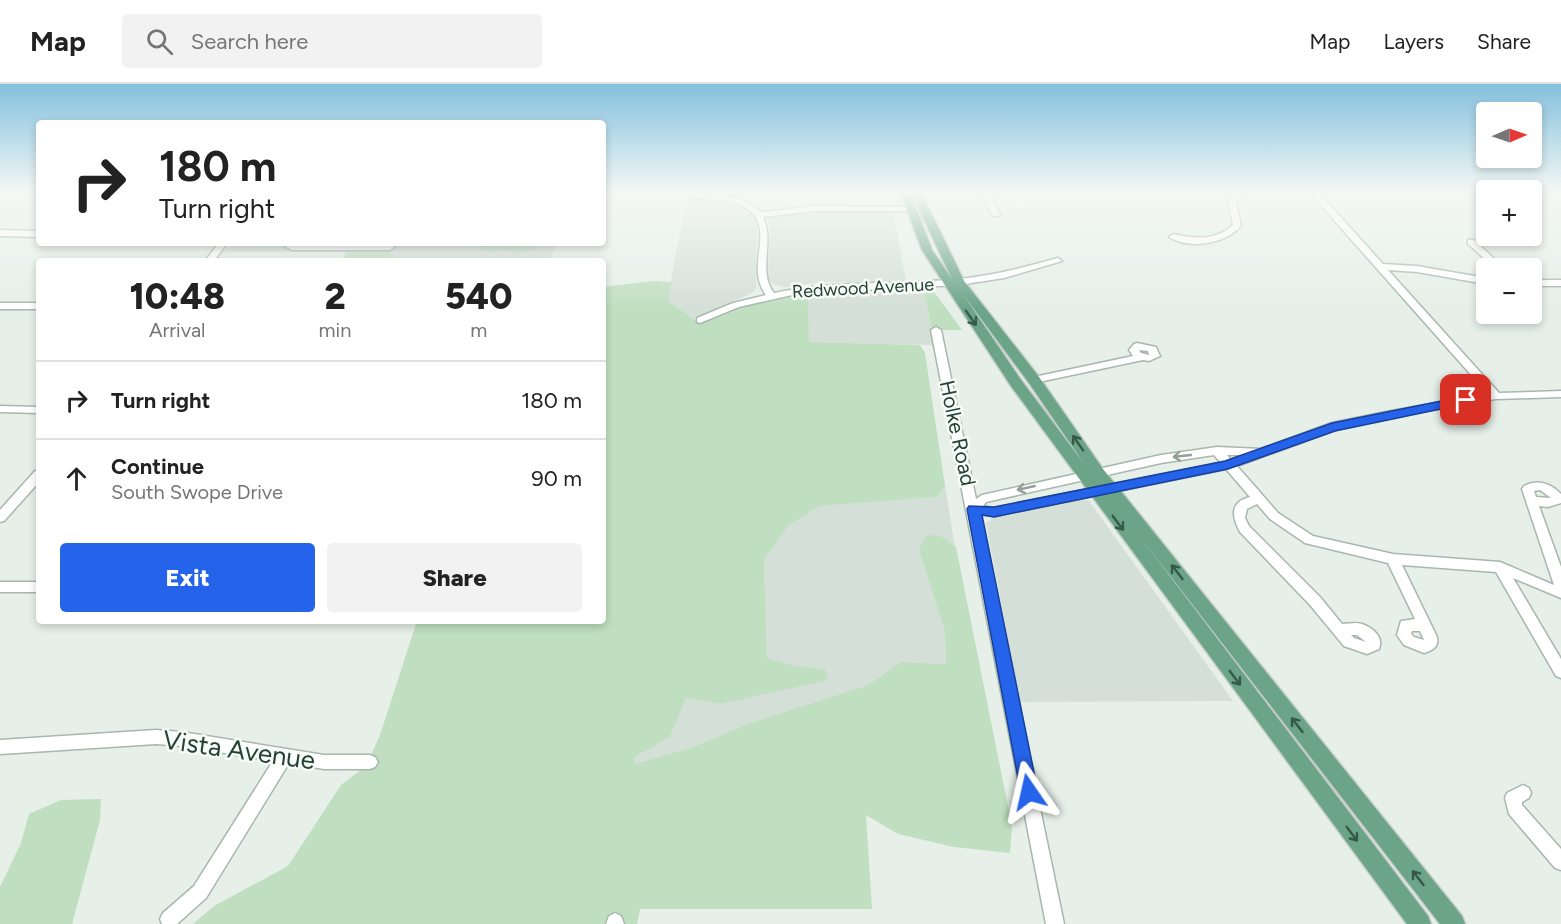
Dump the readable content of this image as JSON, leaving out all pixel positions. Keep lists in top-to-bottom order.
{
  "streets": {
    "street": ["Redwood Avenue", "Holke Road", "Vista Avenue"]
  },
  "north": "right",
  "page": {
    "header": "Map",
    "search": "Search here",
    "nav": ["Map", "Layers", "Share"],
    "map_buttons": ["+", "−"],
    "turn": ["180 m", "Turn right"],
    "eta": [
      "10:48",
      "Arrival",
      "2",
      "min",
      "540",
      "m"
    ],
    "list": [
      {
        "name": "Turn right",
        "value": "180 m"
      },
      {
        "name": "Continue",
        "note": "South Swope Drive",
        "value": "90 m"
      }
    ],
    "buttons": ["Exit", "Share"]
  }
}
